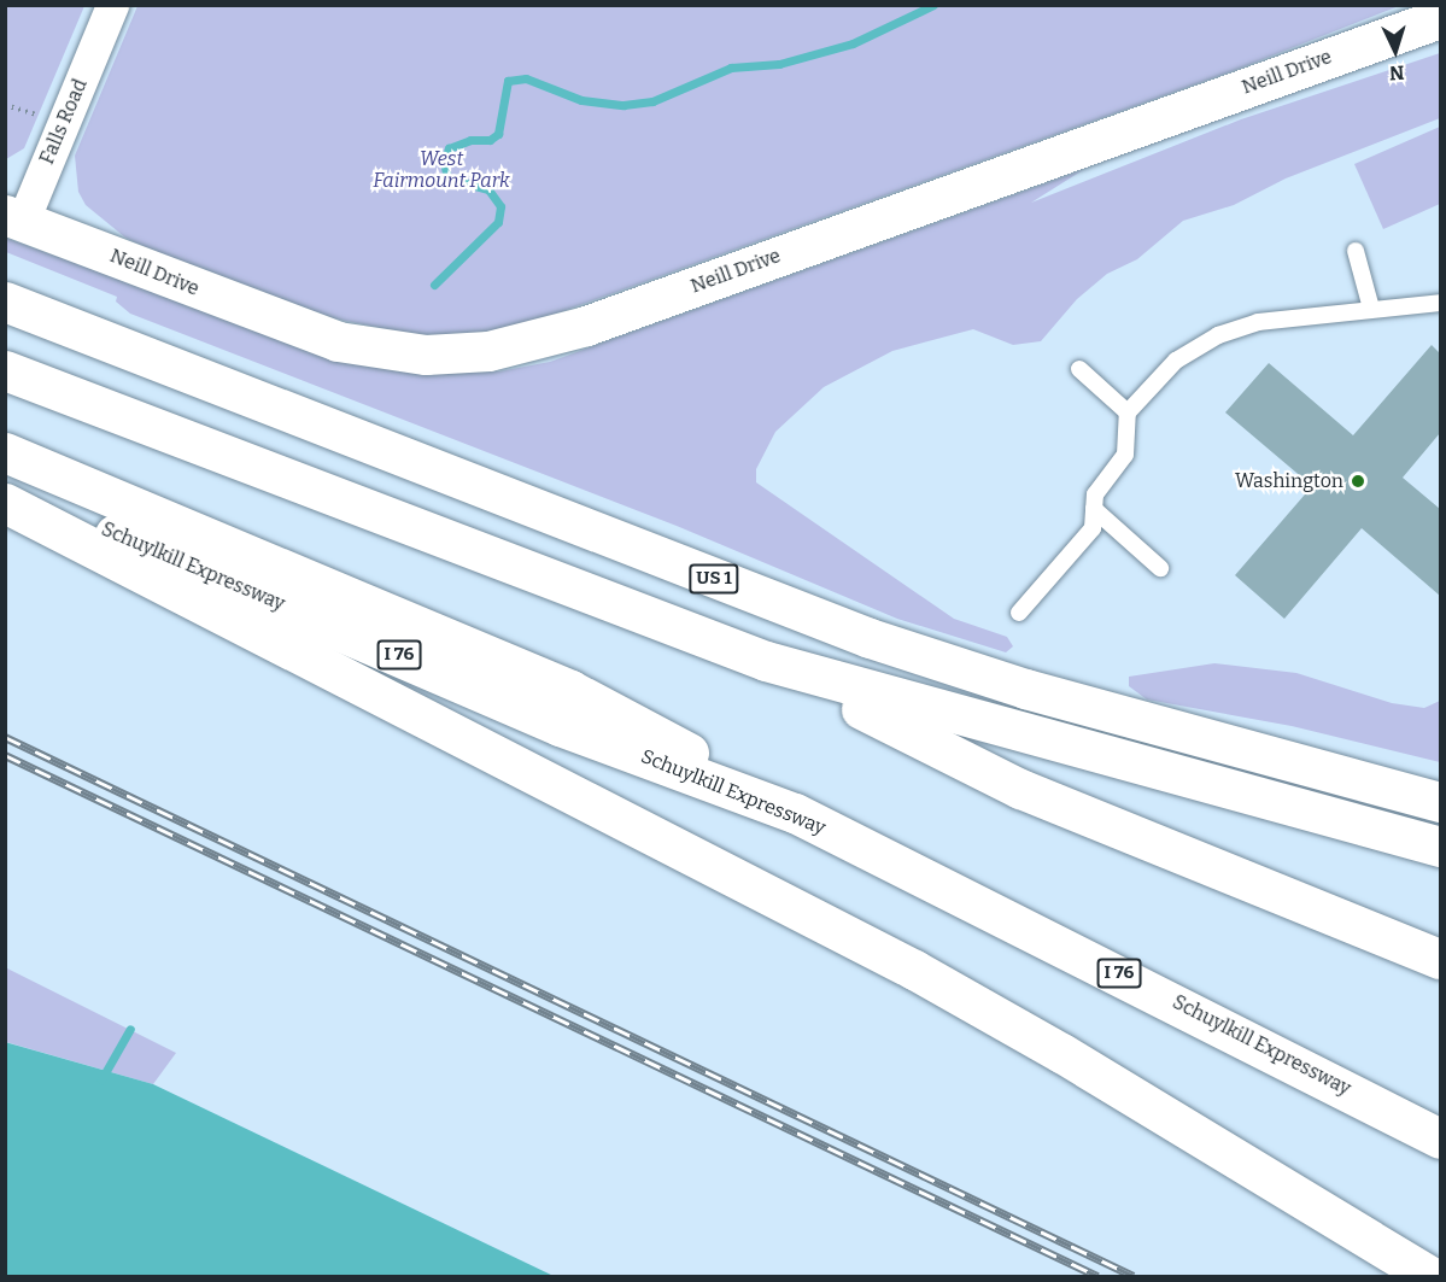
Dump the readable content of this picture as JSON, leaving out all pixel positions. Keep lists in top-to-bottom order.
{
  "streets": {
    "main road": [
      "Neill Drive",
      "Schuylkill Expressway",
      "US 1",
      "I 76"
    ],
    "street": ["Falls Road"]
  },
  "crossings": [
    ["Neill Drive", "Falls Road"]
  ],
  "parks": ["West Fairmount Park"],
  "places": ["Washington"],
  "north": "bottom"
}
